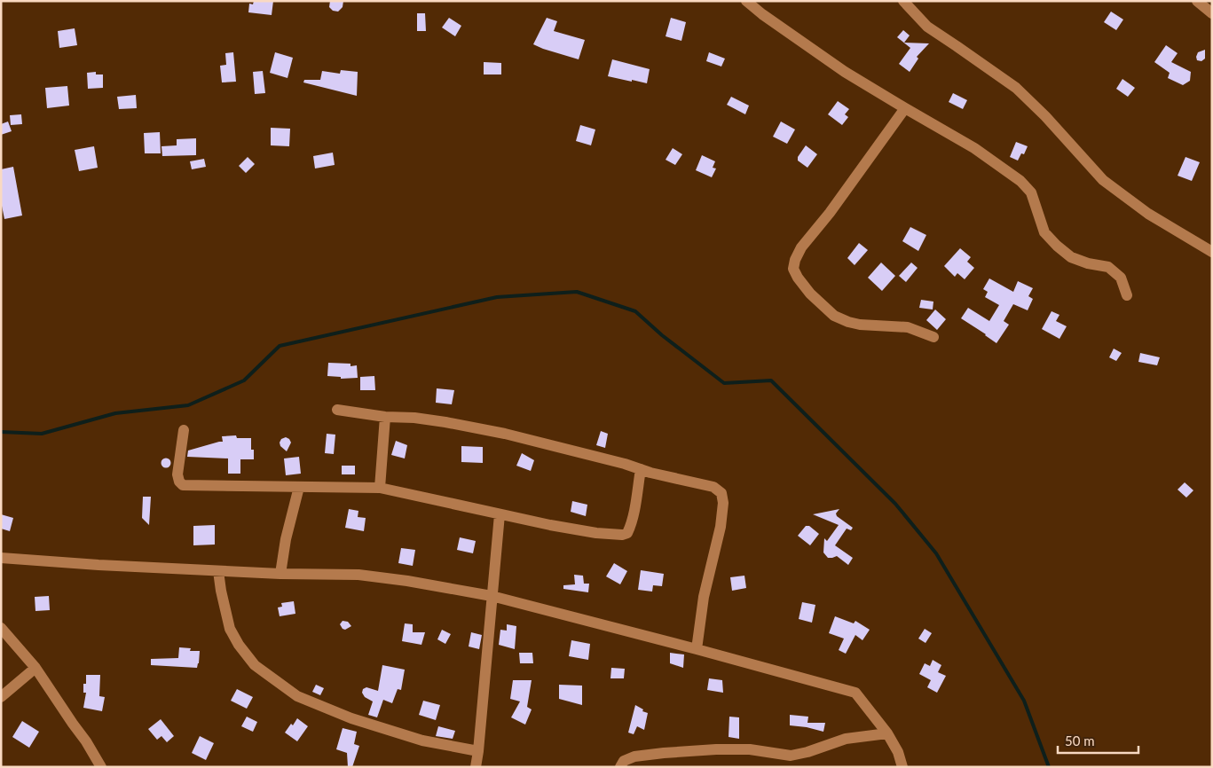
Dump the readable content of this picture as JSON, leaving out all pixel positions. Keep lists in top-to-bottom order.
{
  "scale_bar": "50 m"
}
